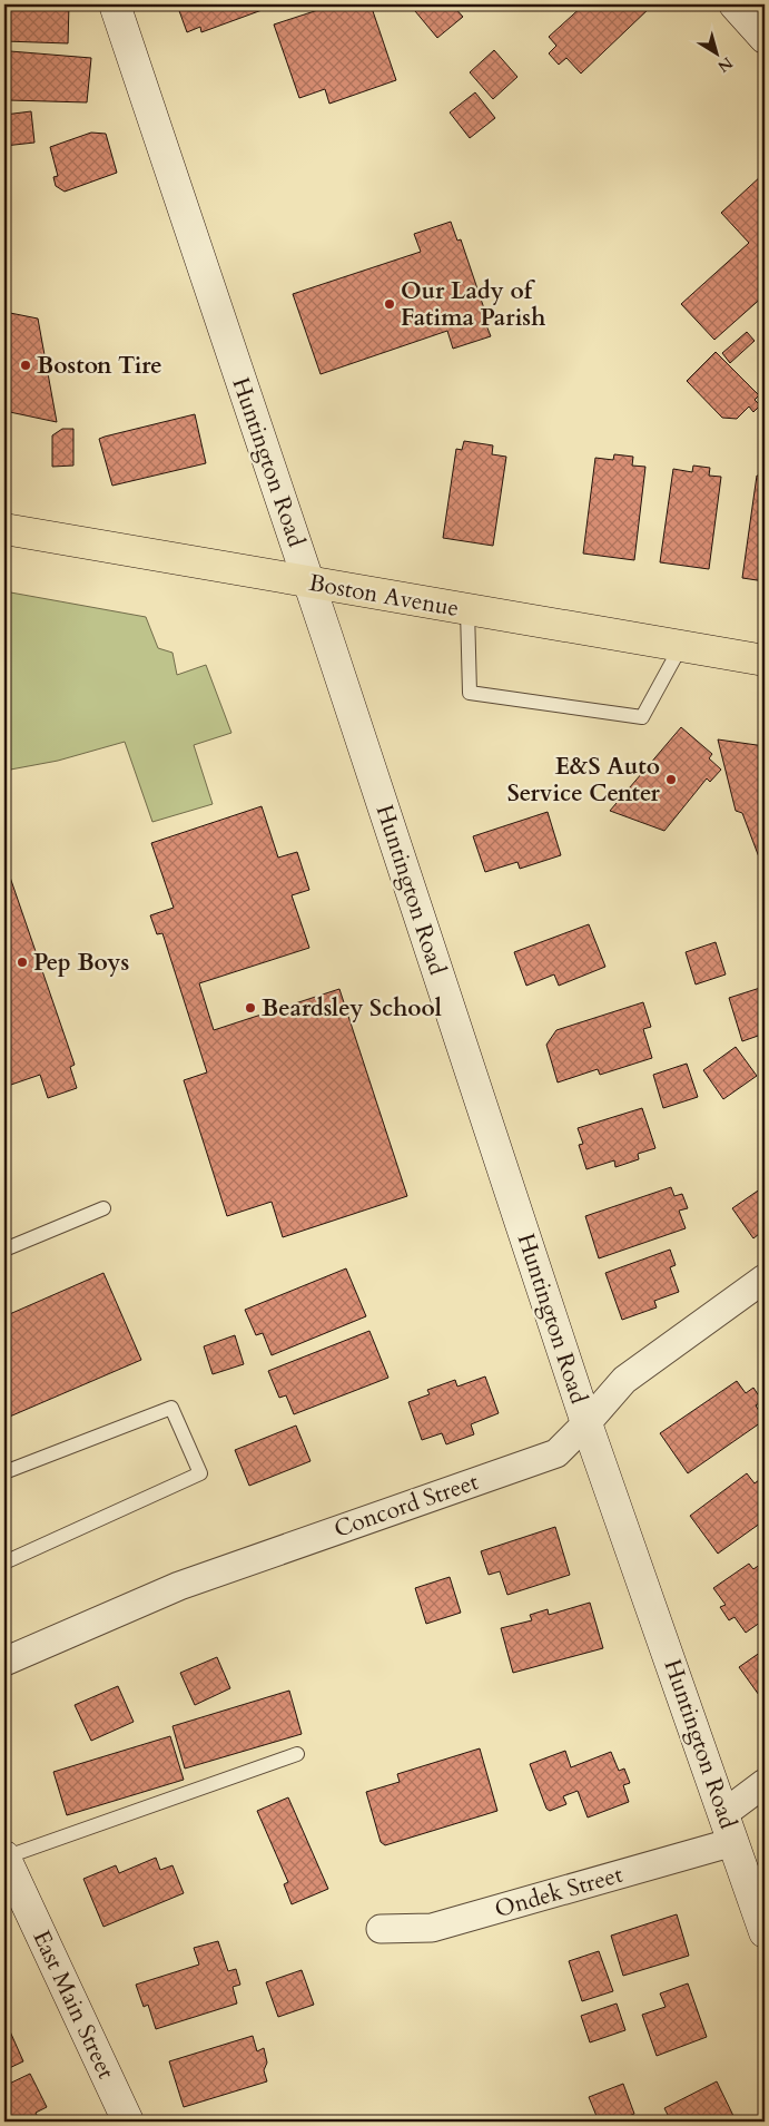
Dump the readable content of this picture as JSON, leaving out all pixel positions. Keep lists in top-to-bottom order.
{
  "streets": {
    "main road": ["Huntington Road", "Boston Avenue", "East Main Street"],
    "street": ["Concord Street", "Ondek Street"]
  },
  "crossings": [
    ["Huntington Road", "Boston Avenue"],
    ["Huntington Road", "Concord Street"],
    ["Huntington Road", "Ondek Street"]
  ],
  "places": [
    "Our Lady of Fatima Parish",
    "Boston Tire",
    "E&S Auto Service Center",
    "Pep Boys",
    "Beardsley School"
  ],
  "north": "bottom right"
}
